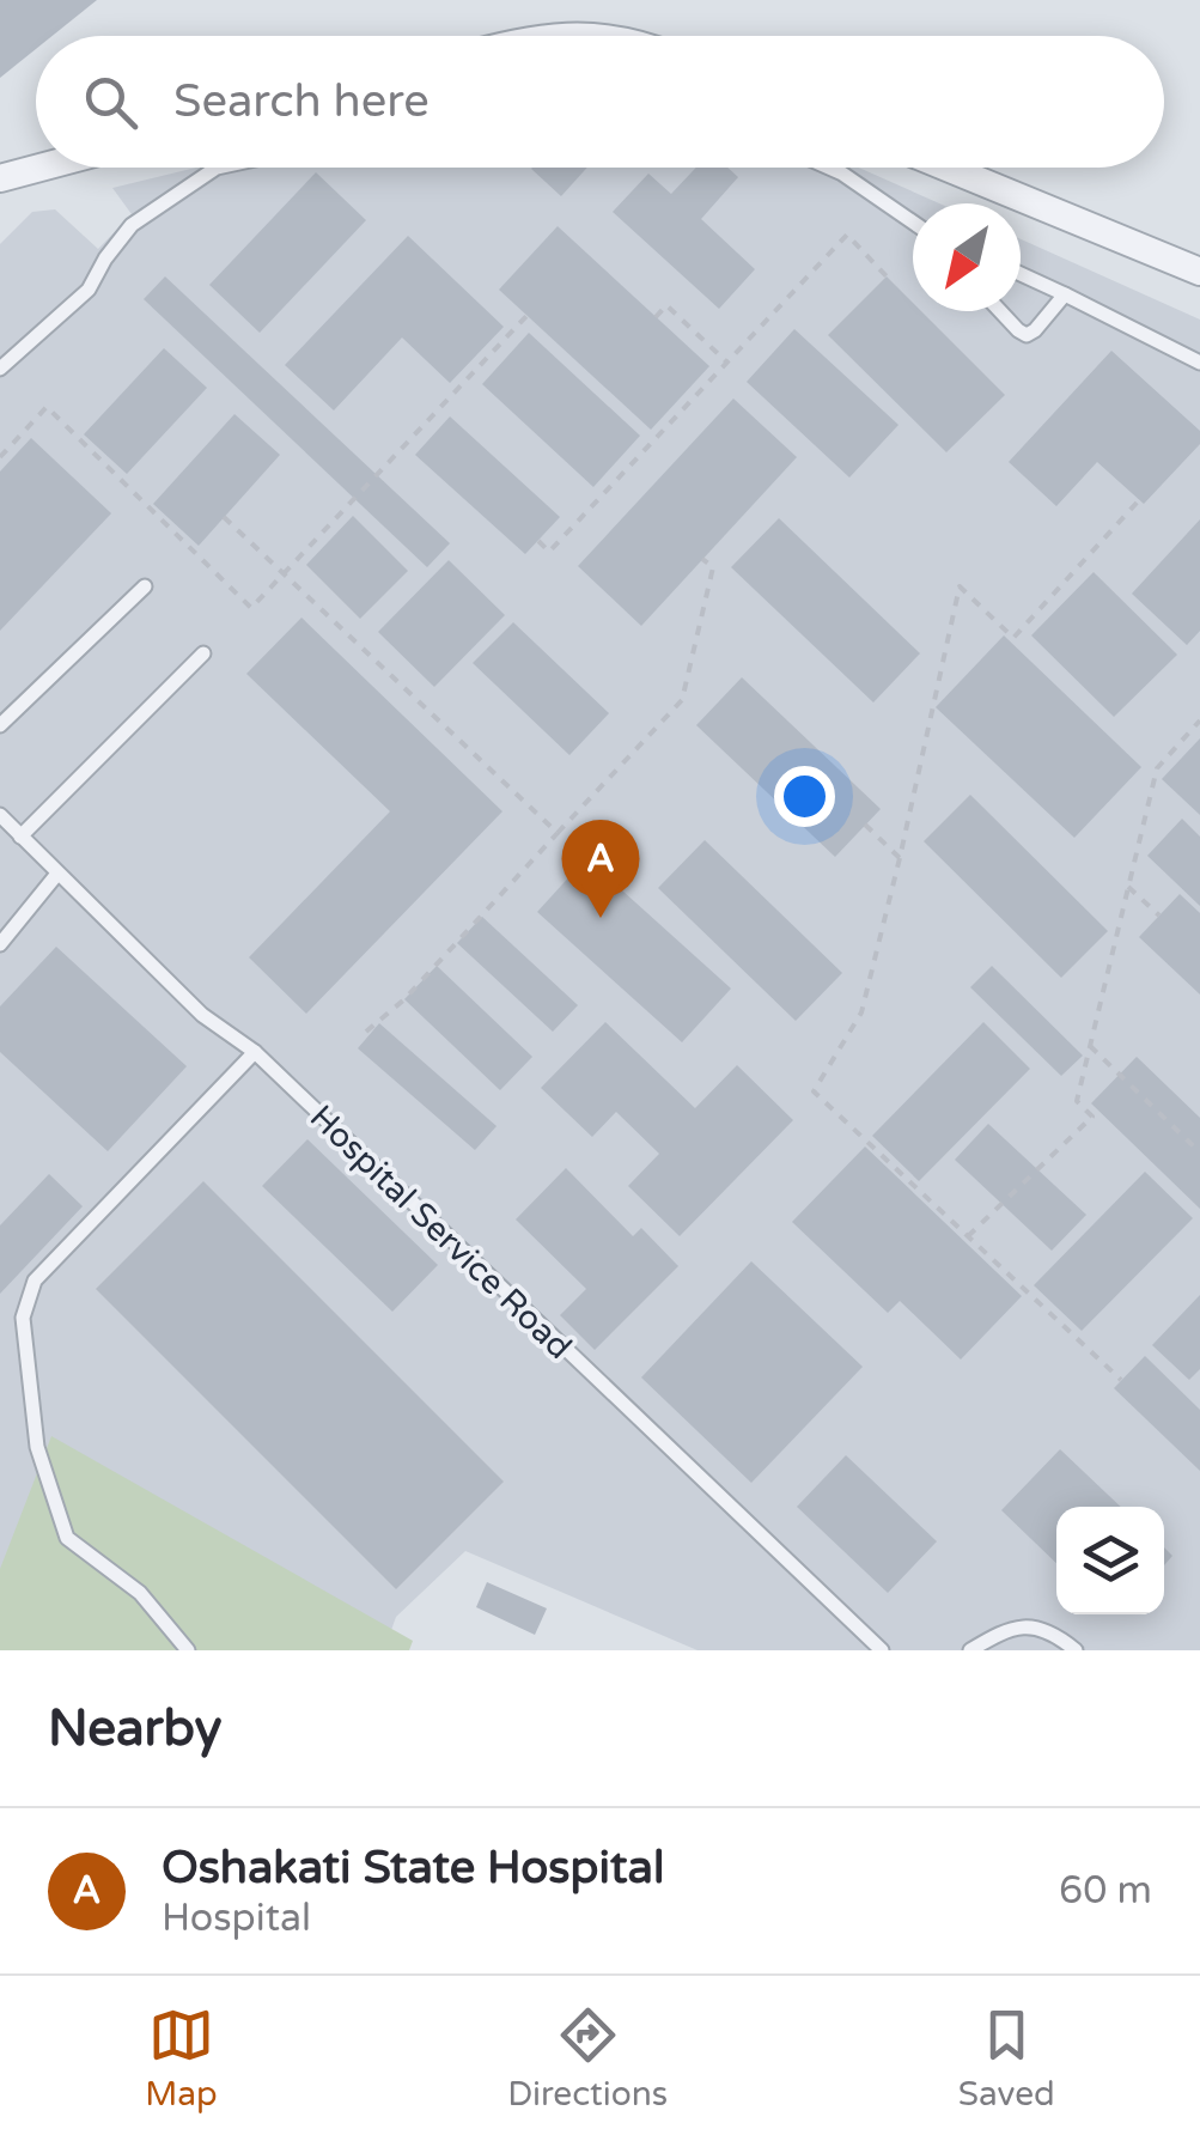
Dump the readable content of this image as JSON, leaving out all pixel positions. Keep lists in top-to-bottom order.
{
  "streets": {
    "lane": ["Hospital Service Road"]
  },
  "north": "bottom left",
  "page": {
    "search": "Search here",
    "pins": "A",
    "heading": "Nearby",
    "list": [
      {
        "mark": "A",
        "name": "Oshakati State Hospital",
        "note": "Hospital",
        "value": "60 m"
      }
    ],
    "nav": ["Map", "Directions", "Saved"]
  }
}
